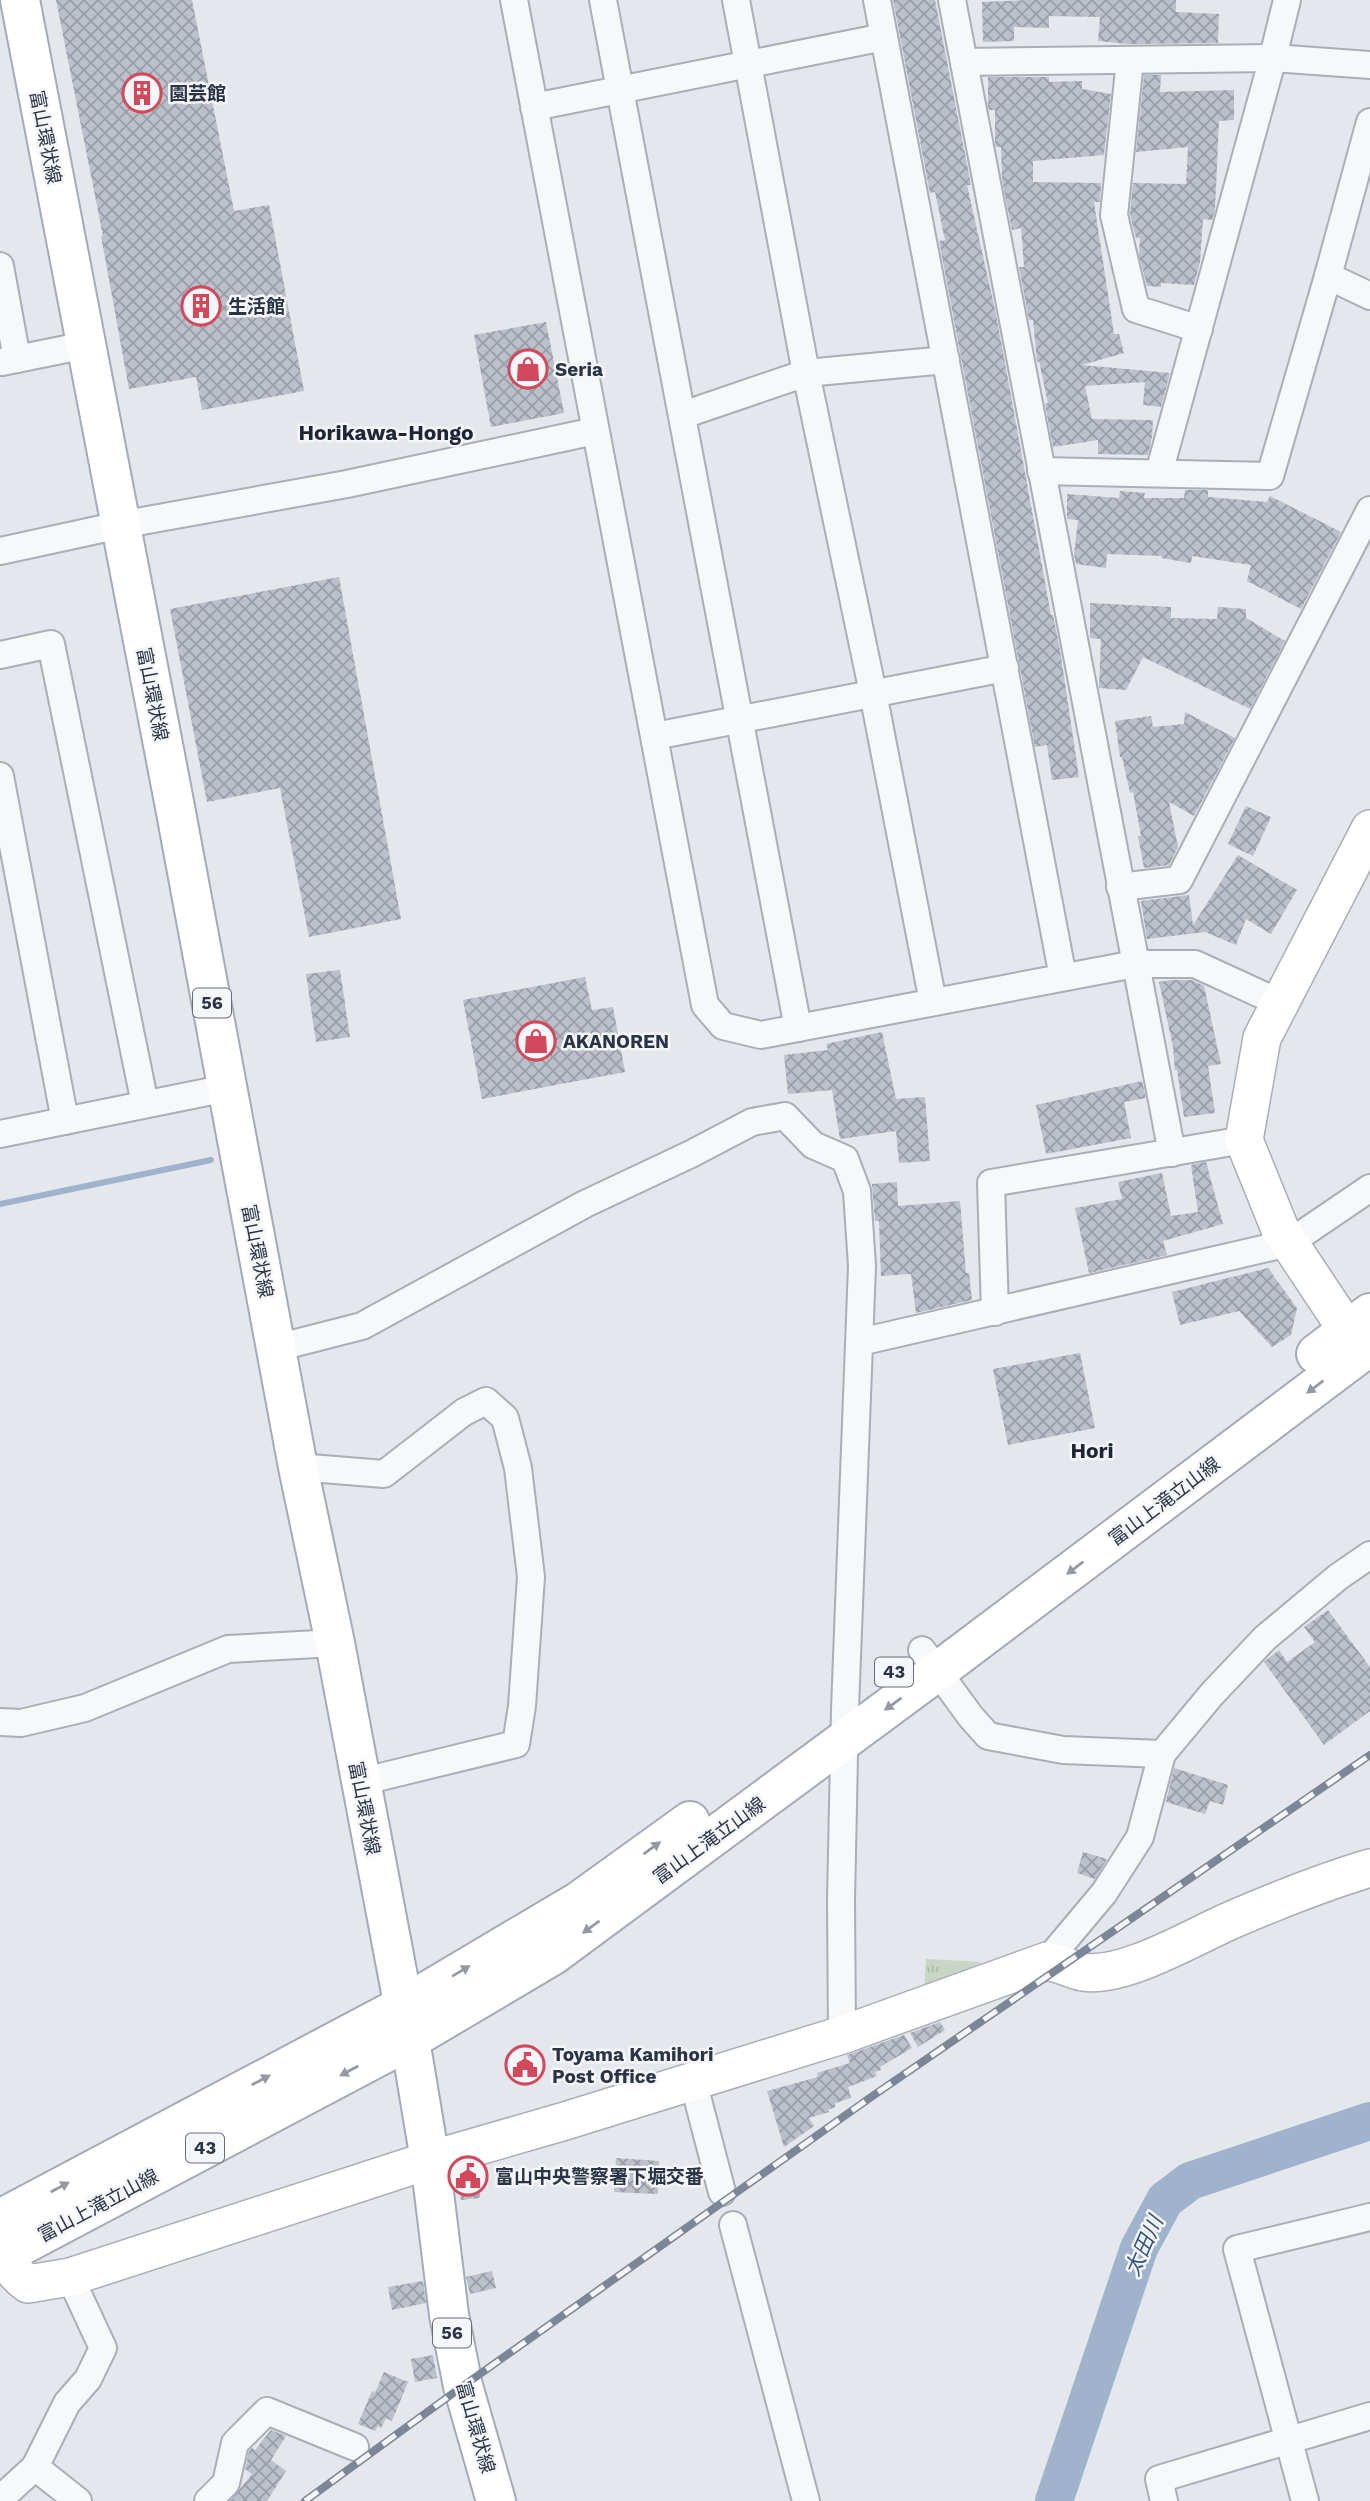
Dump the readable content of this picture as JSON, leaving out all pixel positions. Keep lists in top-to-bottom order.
{
  "streets": {
    "main road": [
      "富山環状線",
      "56",
      "富山上滝立山線",
      "43"
    ]
  },
  "crossings": [
    ["富山環状線", "富山上滝立山線"]
  ],
  "districts": ["Horikawa-Hongo", "Hori"],
  "water": ["太田川"],
  "places": {
    "building": ["園芸館", "生活館"],
    "shop": ["Seria", "AKANOREN"],
    "public building": ["Toyama Kamihori Post Office", "富山中央警察署下堀交番"]
  }
}
